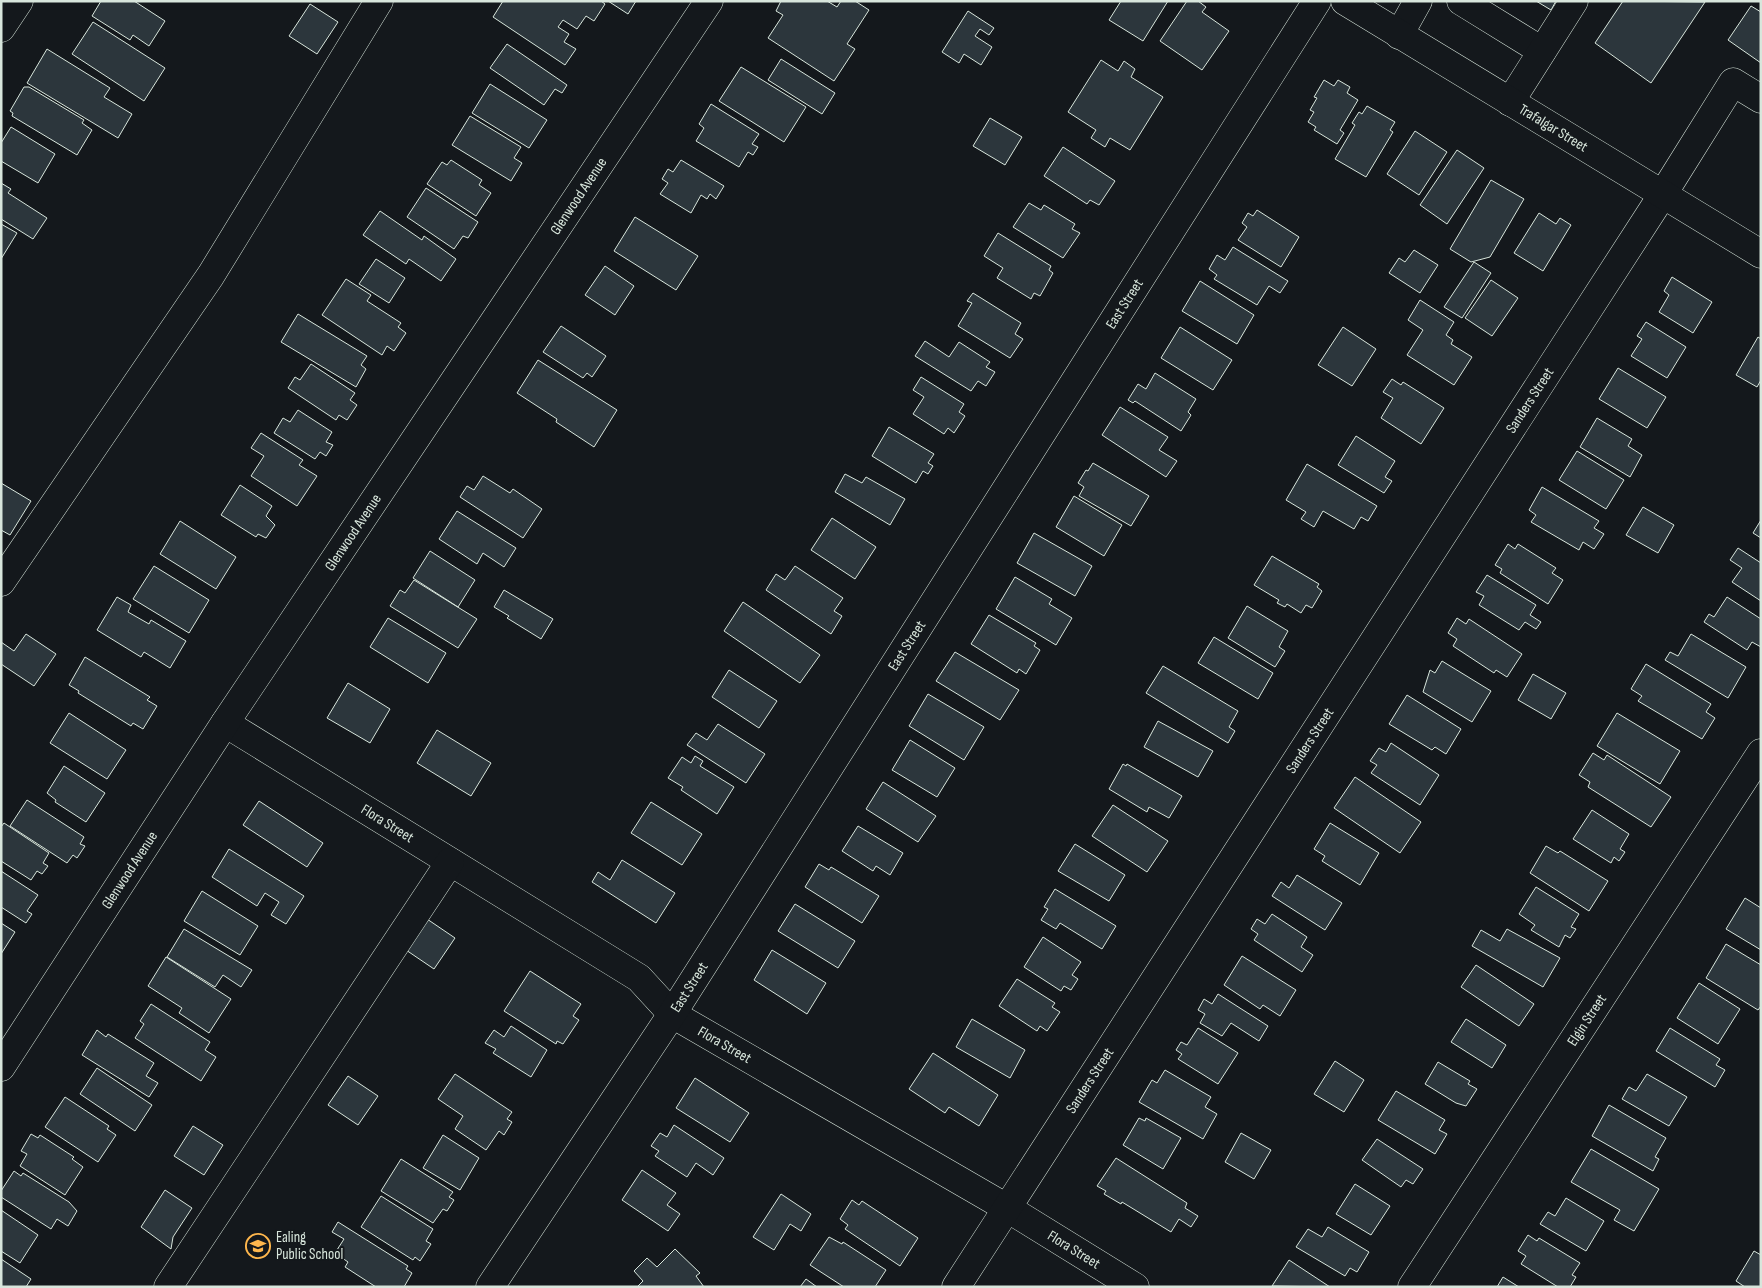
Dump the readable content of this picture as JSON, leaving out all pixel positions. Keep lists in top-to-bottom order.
{
  "streets": {
    "street": [
      "Trafalgar Street",
      "Glenwood Avenue",
      "East Street",
      "Sanders Street",
      "Flora Street",
      "Elgin Street"
    ]
  },
  "crossings": [
    ["Trafalgar Street", "Sanders Street"],
    ["Glenwood Avenue", "Flora Street"],
    ["East Street", "Flora Street"],
    ["Sanders Street", "Flora Street"]
  ],
  "places": {
    "school or university": ["Ealing Public School"]
  }
}
